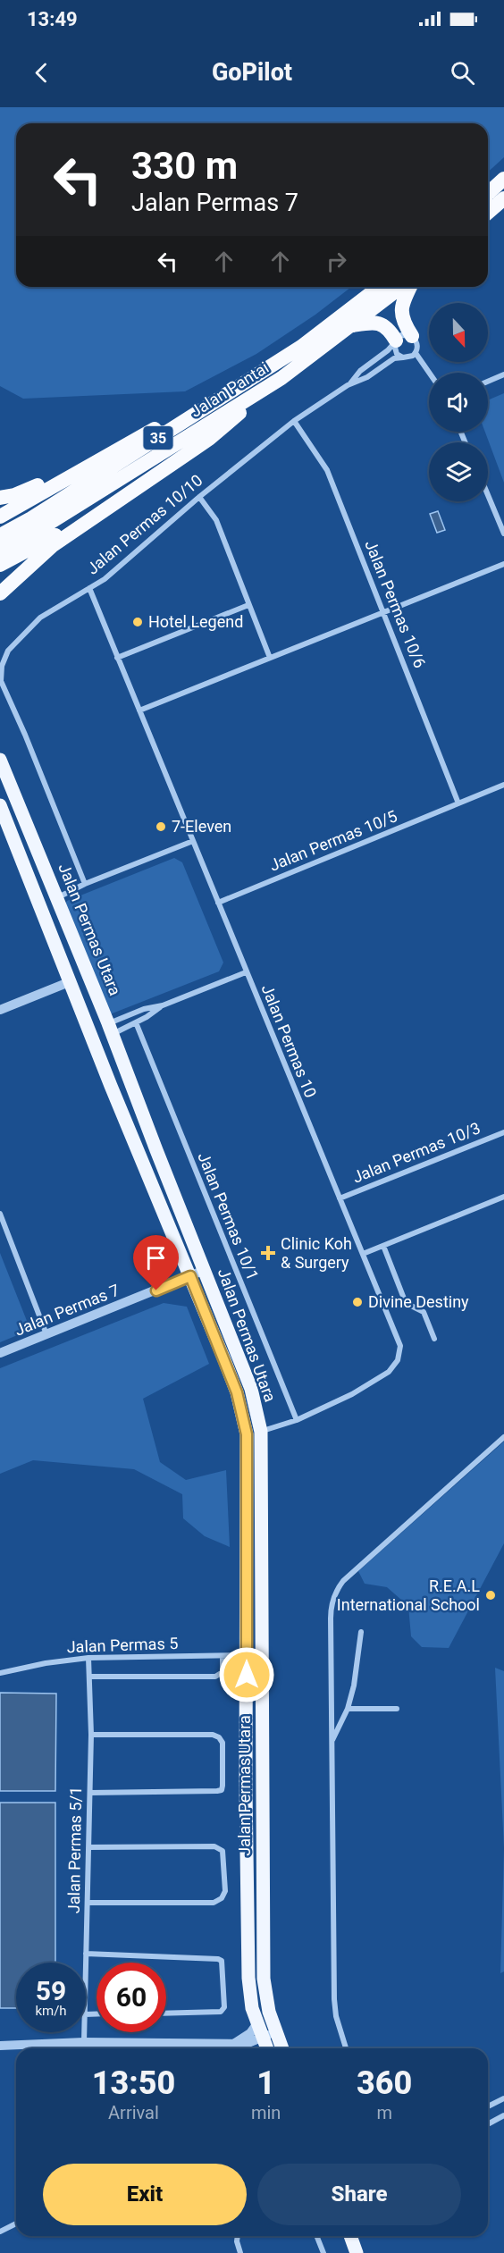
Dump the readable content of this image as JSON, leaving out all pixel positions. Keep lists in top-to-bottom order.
{
  "streets": {
    "highway": ["Jalan Pantai", "35"],
    "main road": ["Jalan Permas Utara"],
    "street": [
      "Jalan Permas 10/10",
      "Jalan Permas 10/6",
      "Jalan Permas 10/5",
      "Jalan Permas 10",
      "Jalan Permas 10/3",
      "Jalan Permas 10/1",
      "Jalan Permas 7",
      "Jalan Permas 5",
      "Jalan Permas 5/1"
    ]
  },
  "crossings": [
    ["Jalan Pantai", "35"],
    ["Jalan Permas 10/10", "Jalan Permas 10/6"],
    ["Jalan Permas 10/10", "Jalan Permas 10"],
    ["Jalan Permas 10/6", "Jalan Permas 10/5"],
    ["Jalan Permas 10/5", "Jalan Permas 10"],
    ["Jalan Permas Utara", "Jalan Permas 10"],
    ["Jalan Permas Utara", "Jalan Permas 7"],
    ["Jalan Permas Utara", "Jalan Permas 5"],
    ["Jalan Permas 10", "Jalan Permas 10/3"],
    ["Jalan Permas 10", "Jalan Permas 10/1"],
    ["Jalan Permas 5", "Jalan Permas 5/1"]
  ],
  "places": {
    "other": [
      "Hotel Legend",
      "7-Eleven",
      "Divine Destiny",
      "R.E.A.L International School"
    ],
    "health": ["Clinic Koh & Surgery"]
  },
  "north": "bottom",
  "page": {
    "status": "13:49",
    "header": "GoPilot",
    "turn": ["330 m", "Jalan Permas 7"],
    "speed": "59 km/h",
    "limit": "60",
    "eta": [
      "13:50",
      "Arrival",
      "1",
      "min",
      "360",
      "m"
    ],
    "buttons": ["Exit", "Share"]
  }
}
